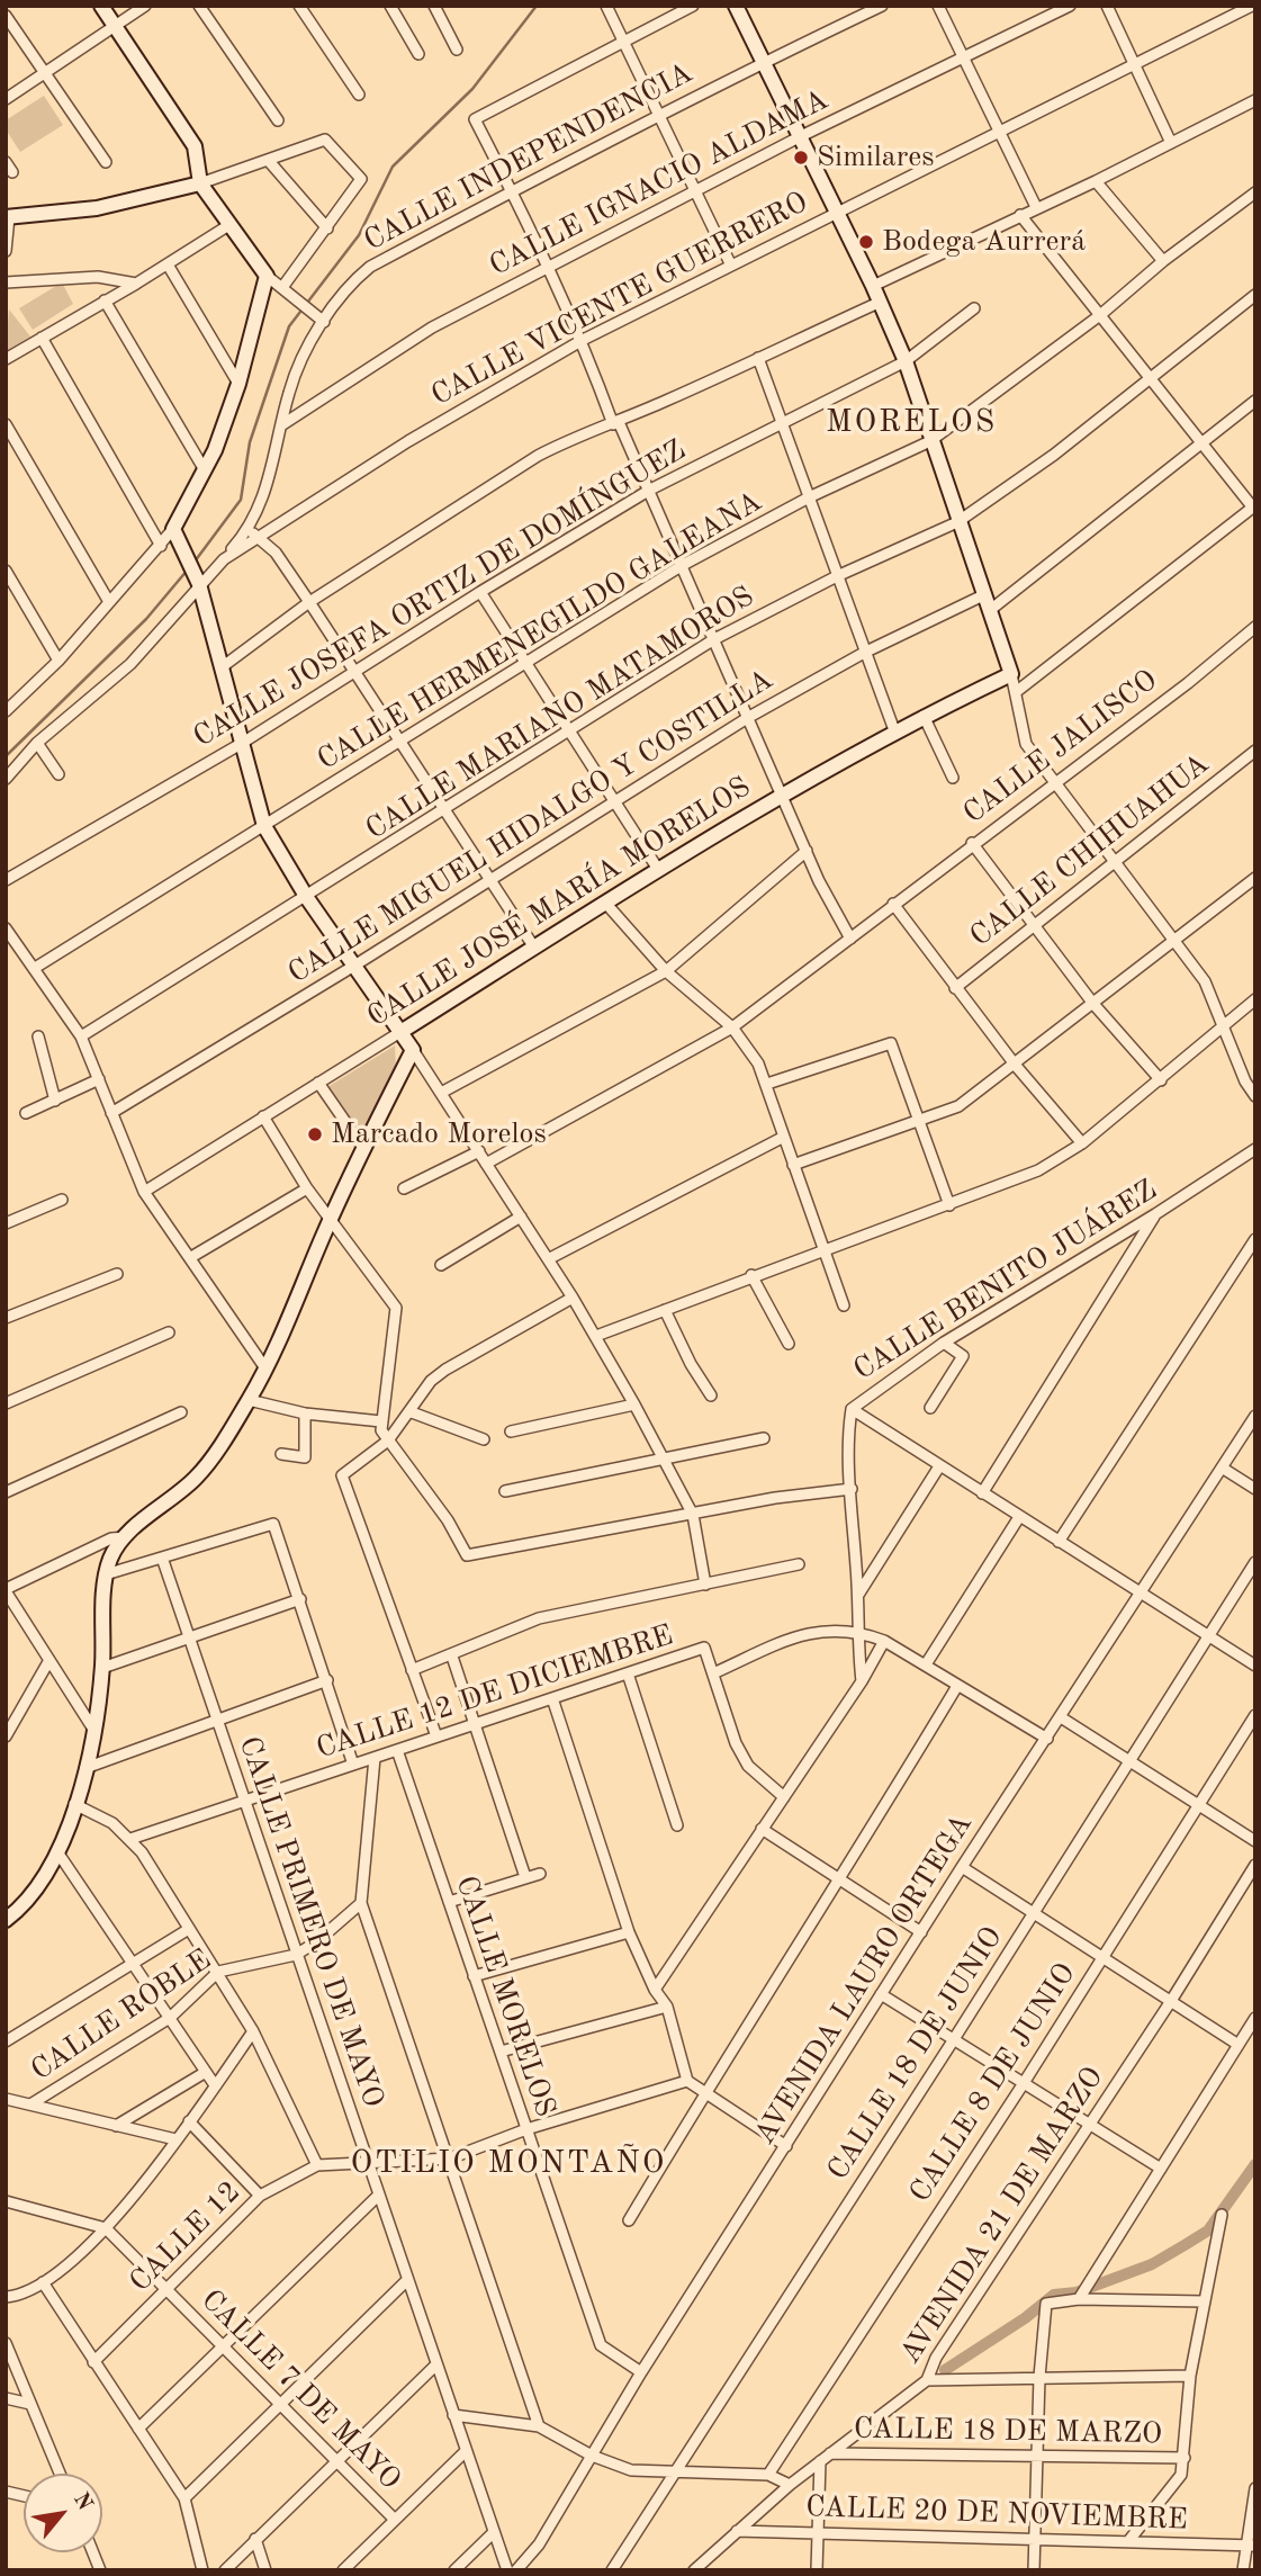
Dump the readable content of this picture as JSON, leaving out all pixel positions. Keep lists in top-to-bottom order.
{
  "streets": {
    "street": [
      "CALLE INDEPENDENCIA",
      "CALLE IGNACIO ALDAMA",
      "CALLE VICENTE GUERRERO",
      "CALLE JOSEFA ORTIZ DE DOMÍNGUEZ",
      "CALLE HERMENEGILDO GALEANA",
      "CALLE MARIANO MATAMOROS",
      "CALLE JALISCO",
      "CALLE MIGUEL HIDALGO Y COSTILLA",
      "CALLE CHIHUAHUA",
      "CALLE JOSÉ MARÍA MORELOS",
      "CALLE BENITO JUÁREZ",
      "CALLE 12 DE DICIEMBRE",
      "CALLE PRIMERO DE MAYO",
      "AVENIDA LAURO ORTEGA",
      "CALLE MORELOS",
      "CALLE ROBLE",
      "CALLE 18 DE JUNIO",
      "CALLE 8 DE JUNIO",
      "AVENIDA 21 DE MARZO",
      "CALLE 12",
      "CALLE 7 DE MAYO",
      "CALLE 18 DE MARZO",
      "CALLE 20 DE NOVIEMBRE"
    ]
  },
  "crossings": [
    ["CALLE INDEPENDENCIA", "CALLE IGNACIO ALDAMA"],
    ["CALLE INDEPENDENCIA", "CALLE VICENTE GUERRERO"],
    ["CALLE BENITO JUÁREZ", "CALLE 12 DE DICIEMBRE"],
    ["CALLE 12 DE DICIEMBRE", "CALLE PRIMERO DE MAYO"],
    ["CALLE 12 DE DICIEMBRE", "CALLE MORELOS"],
    ["CALLE PRIMERO DE MAYO", "CALLE ROBLE"],
    ["CALLE PRIMERO DE MAYO", "CALLE 12"],
    ["AVENIDA LAURO ORTEGA", "CALLE MORELOS"],
    ["CALLE MORELOS", "CALLE 12"],
    ["AVENIDA 21 DE MARZO", "CALLE 18 DE MARZO"],
    ["AVENIDA 21 DE MARZO", "CALLE 20 DE NOVIEMBRE"],
    ["CALLE 12", "CALLE 7 DE MAYO"]
  ],
  "districts": ["MORELOS", "OTILIO MONTAÑO"],
  "places": ["Similares", "Bodega Aurrerá", "Marcado Morelos"],
  "north": "top right"
}
